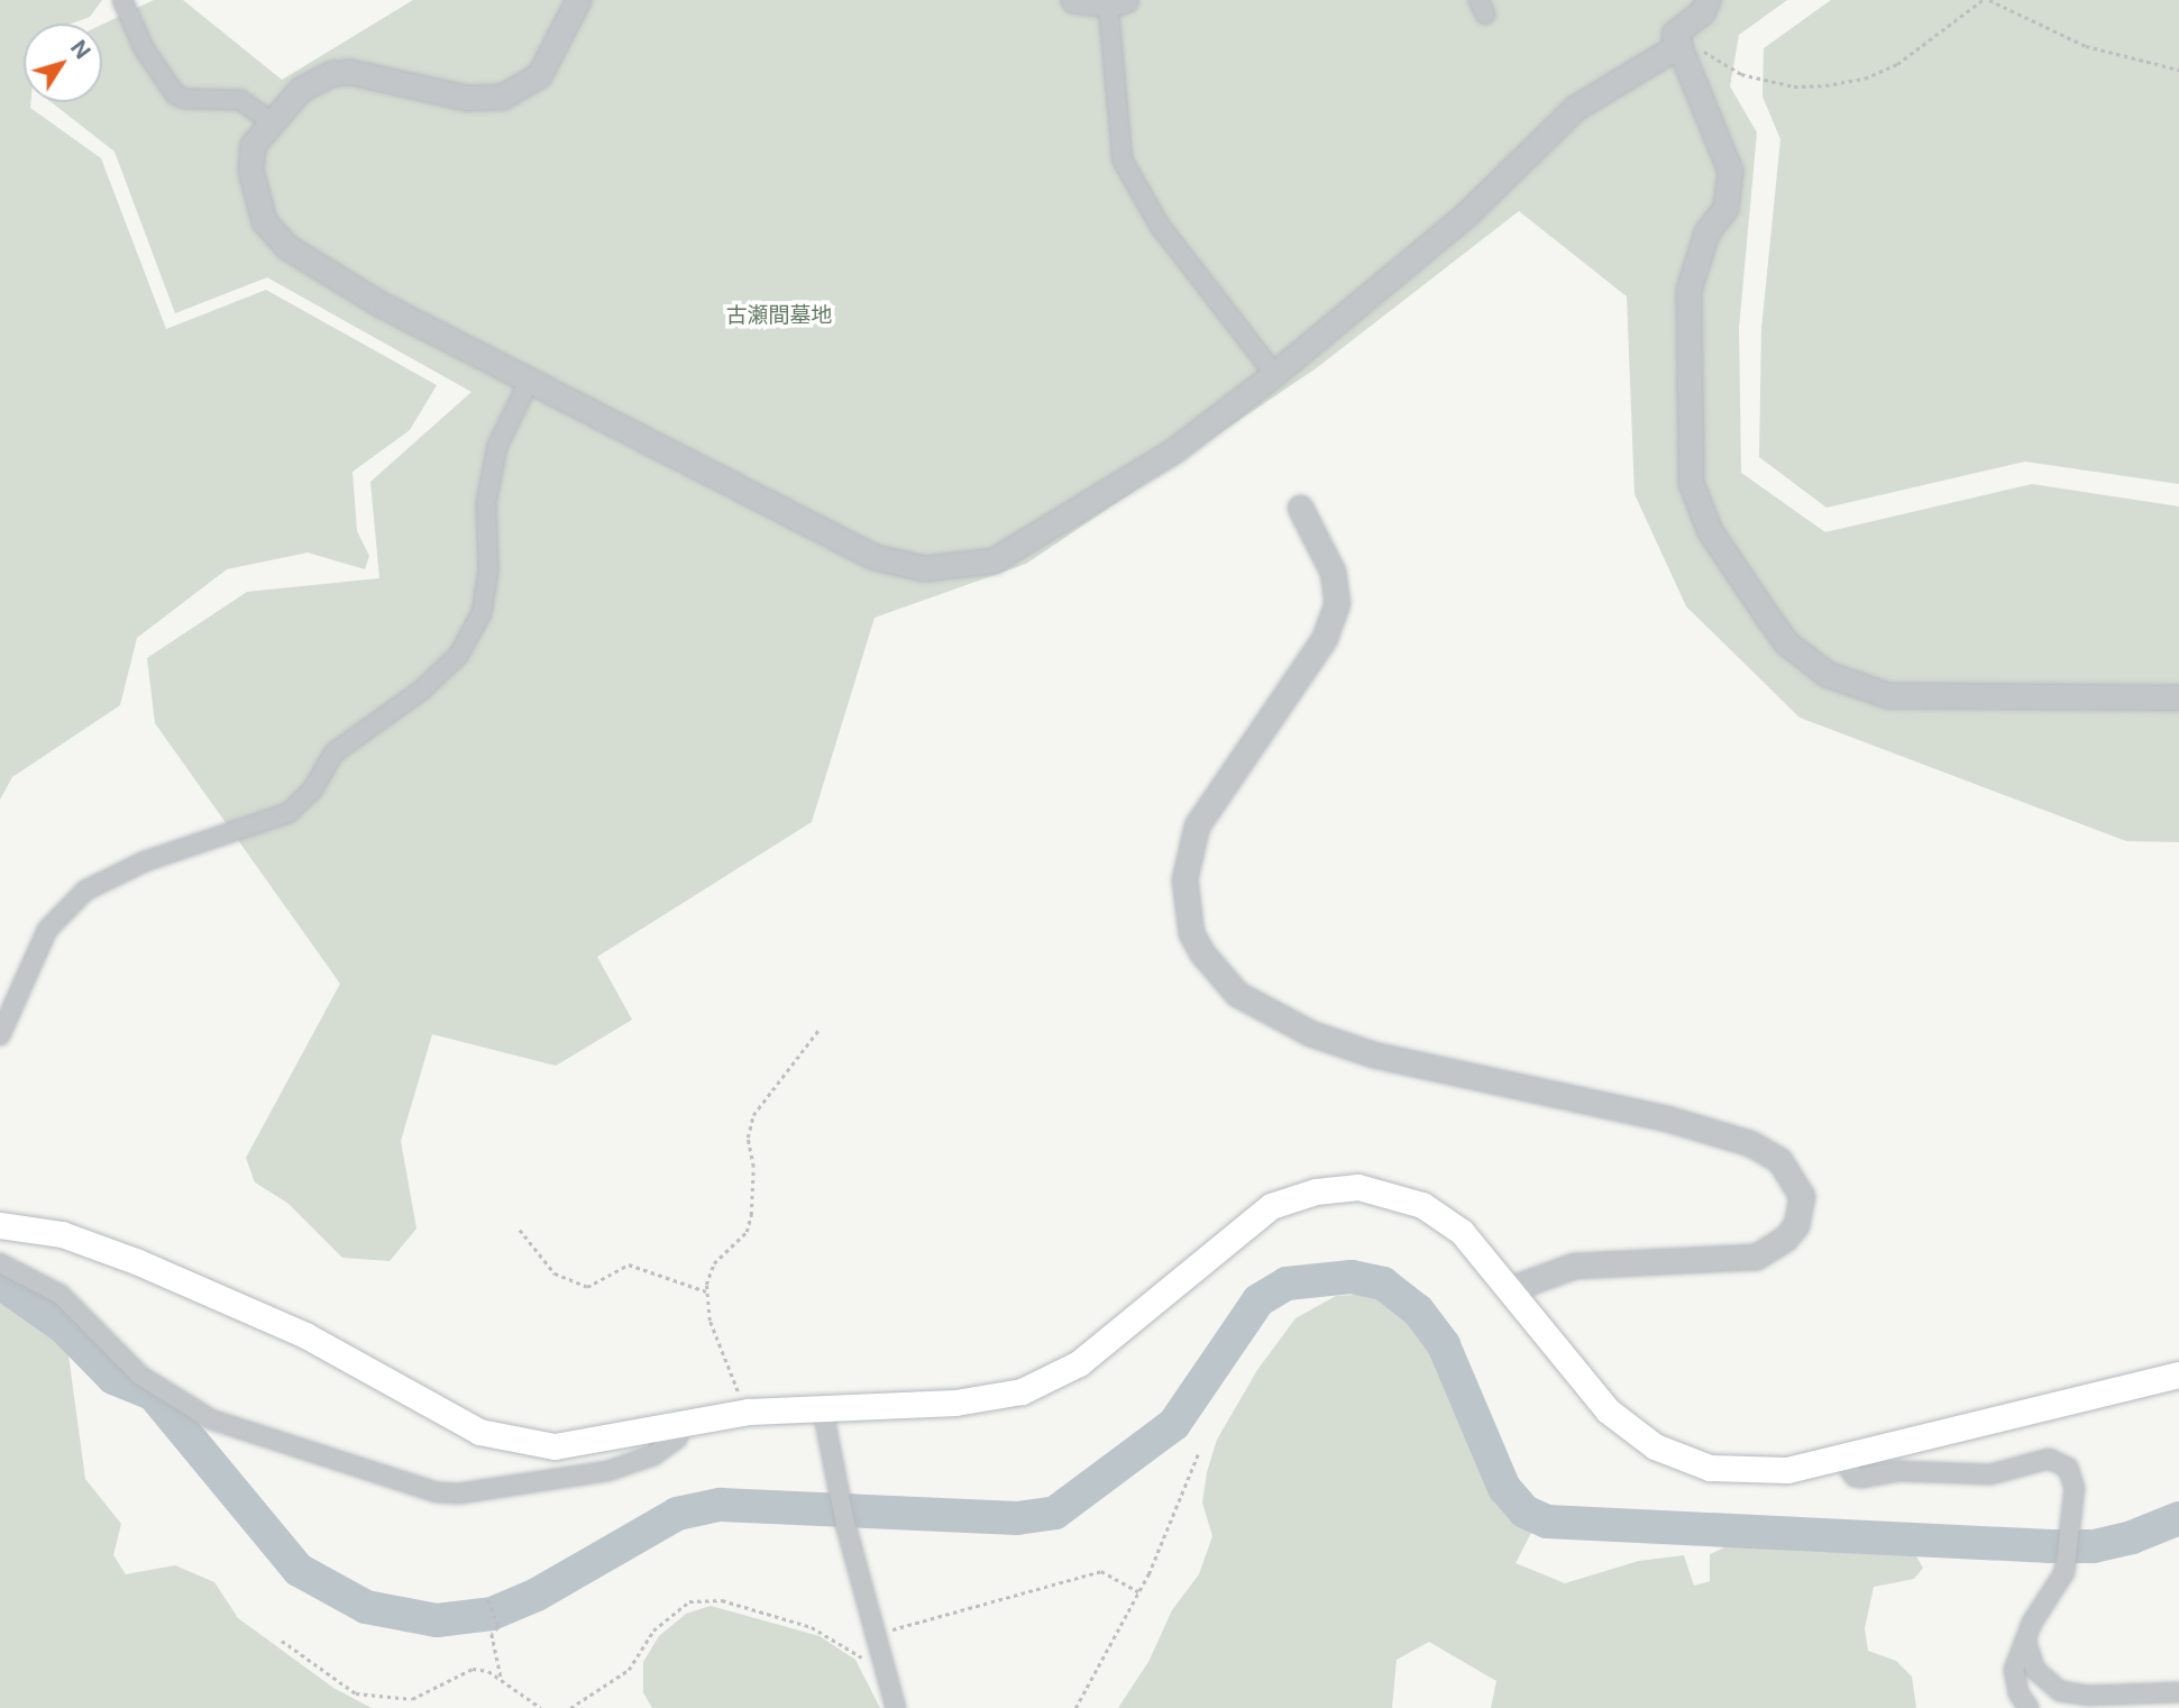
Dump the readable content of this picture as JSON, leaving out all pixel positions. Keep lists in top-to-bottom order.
{
  "parks": ["古瀬間墓地"],
  "north": "top right"
}
